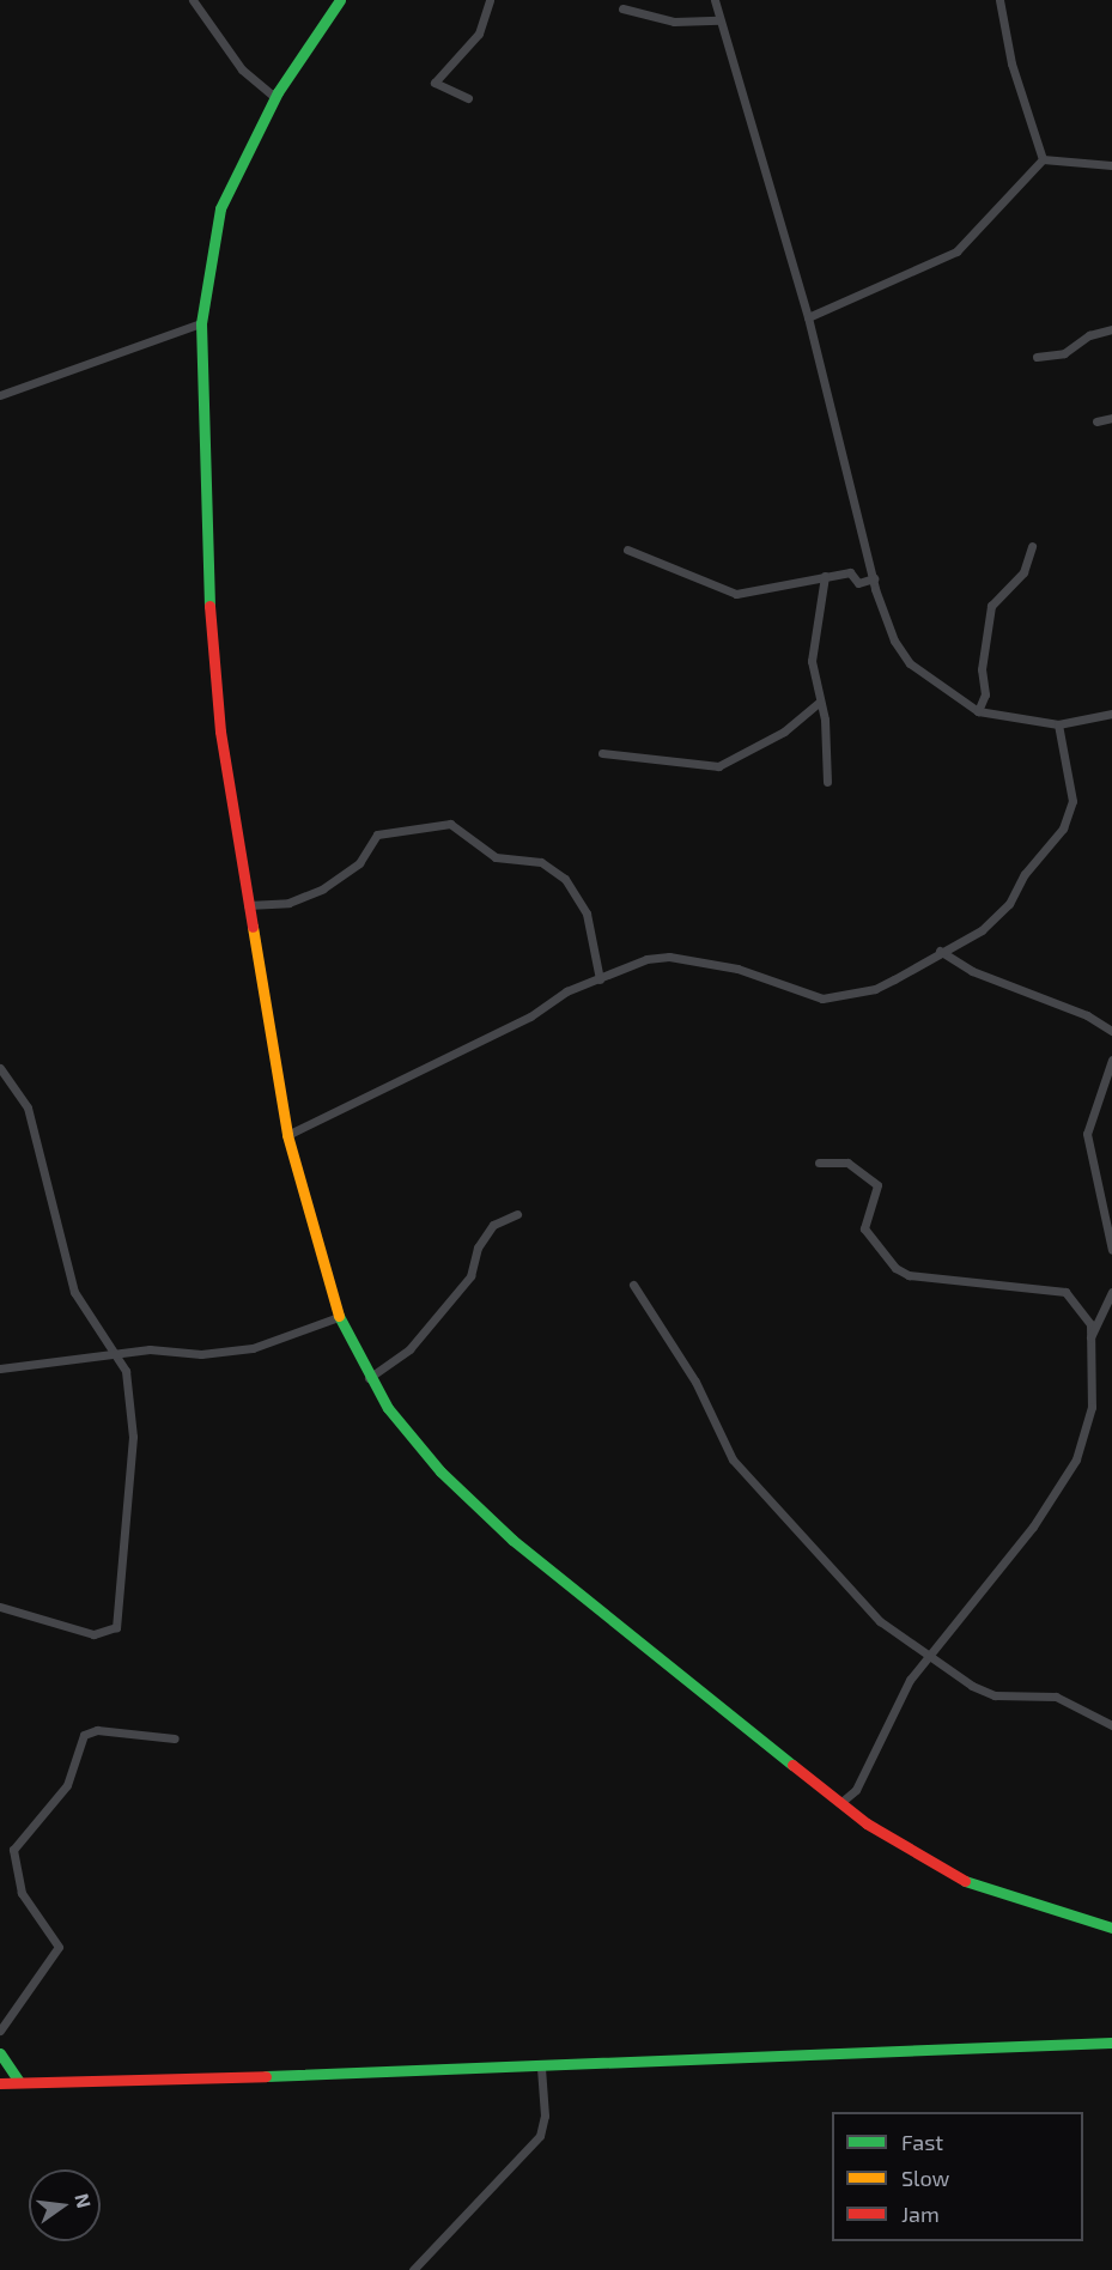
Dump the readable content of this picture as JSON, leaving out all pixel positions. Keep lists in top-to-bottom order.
{
  "legend": ["Fast", "Slow", "Jam"],
  "north": "right"
}
